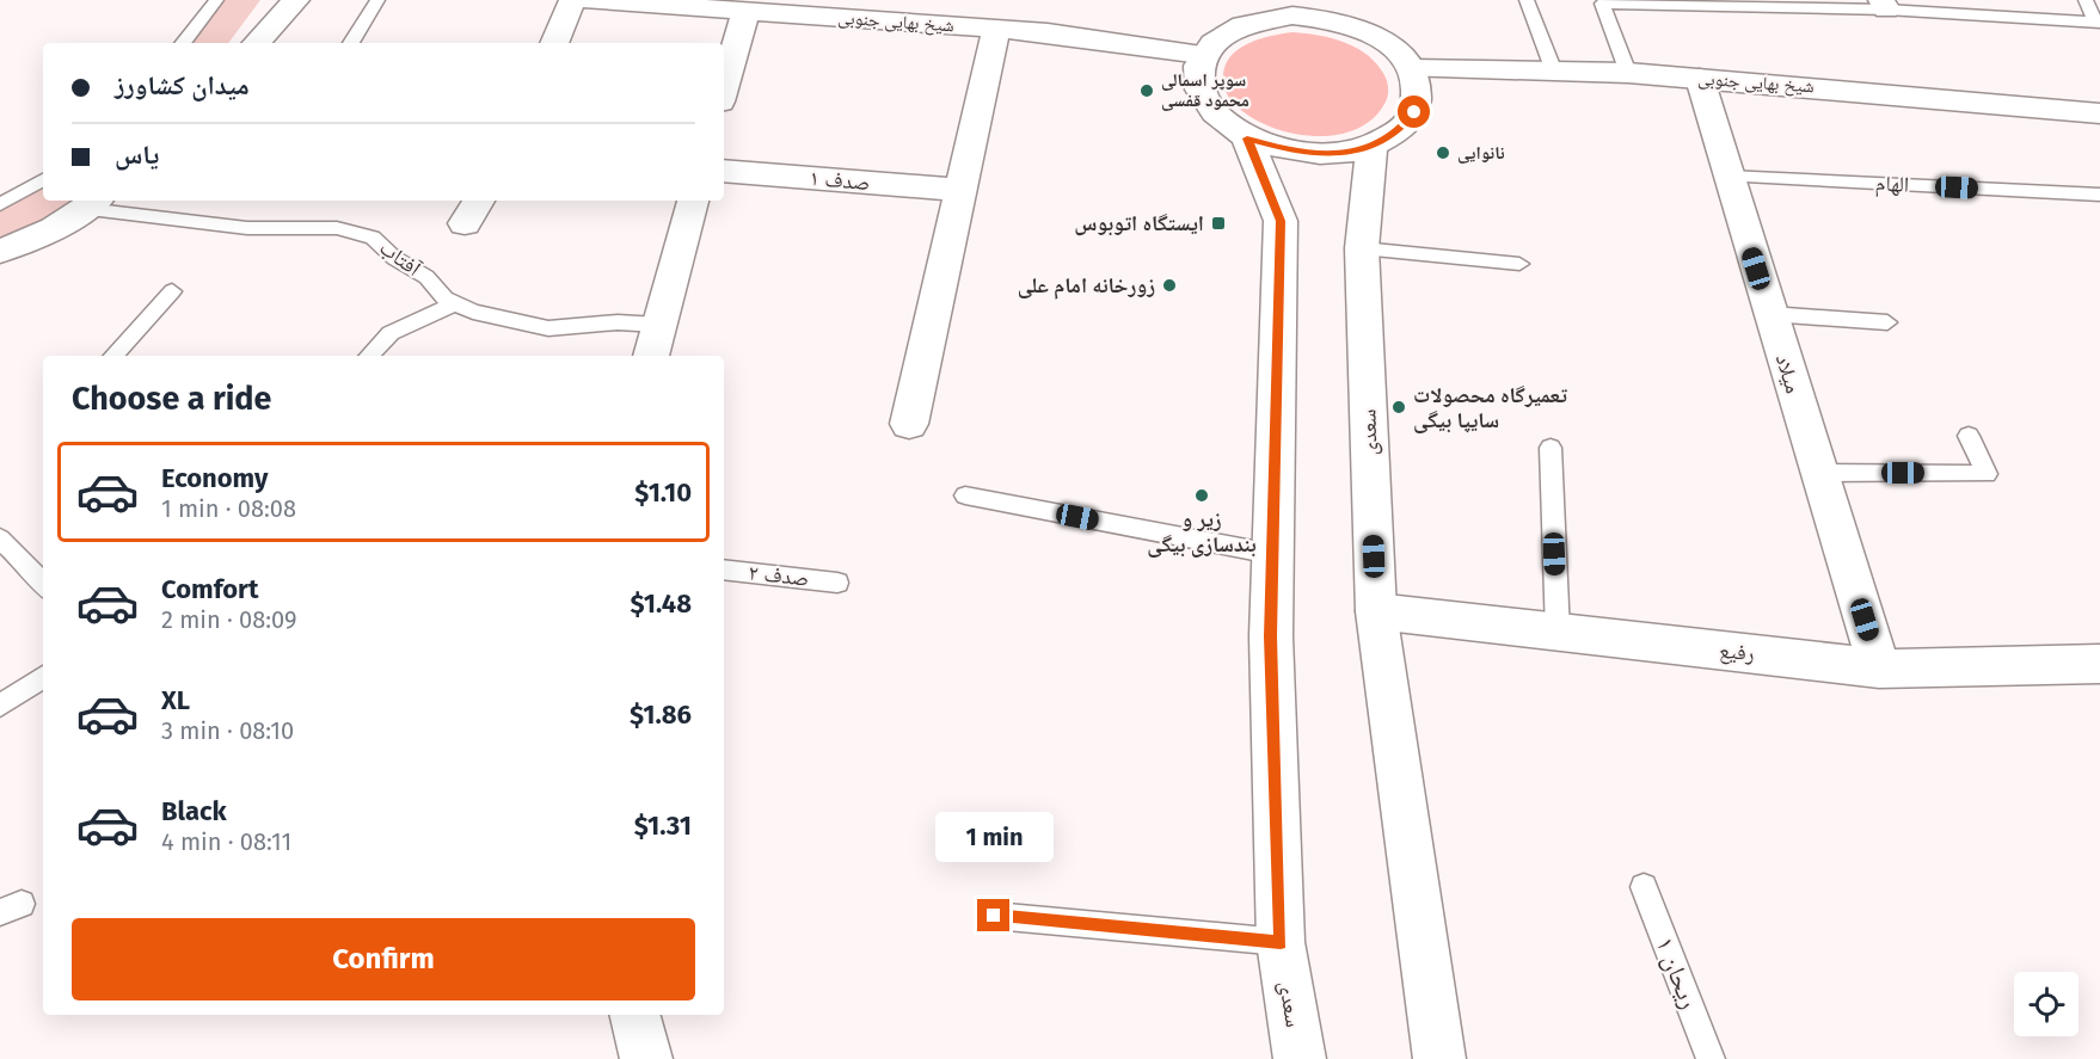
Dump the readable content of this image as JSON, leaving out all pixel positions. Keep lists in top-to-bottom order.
{
  "streets": {
    "street": [
      "شیخ بهایی جنوبی",
      "صدف ۱",
      "میلاد",
      "سعدی",
      "رفیع"
    ],
    "lane": [
      "الهام",
      "آفتاب",
      "صدف ۲",
      "ریحان ۱"
    ]
  },
  "crossings": [
    ["شیخ بهایی جنوبی", "میلاد"],
    ["شیخ بهایی جنوبی", "سعدی"],
    ["الهام", "میلاد"],
    ["میلاد", "رفیع"],
    ["سعدی", "رفیع"]
  ],
  "places": {
    "other": [
      "سوپر اسمالی محمود قفسی",
      "نانوایی",
      "زورخانه امام علی",
      "تعمیرگاه محصولات سایپا بیگی",
      "زیر و بندسازی بیگی"
    ],
    "transit": ["ایستگاه اتوبوس"]
  },
  "page": {
    "banner": ["میدان کشاورز", "یاس"],
    "heading": "Choose a ride",
    "list": [
      {
        "name": "Economy",
        "note": "1 min · 08:08",
        "value": "$1.10"
      },
      {
        "name": "Comfort",
        "note": "2 min · 08:09",
        "value": "$1.48"
      },
      {
        "name": "XL",
        "note": "3 min · 08:10",
        "value": "$1.86"
      },
      {
        "name": "Black",
        "note": "4 min · 08:11",
        "value": "$1.31"
      }
    ],
    "bubble": "1 min",
    "buttons": "Confirm"
  }
}
